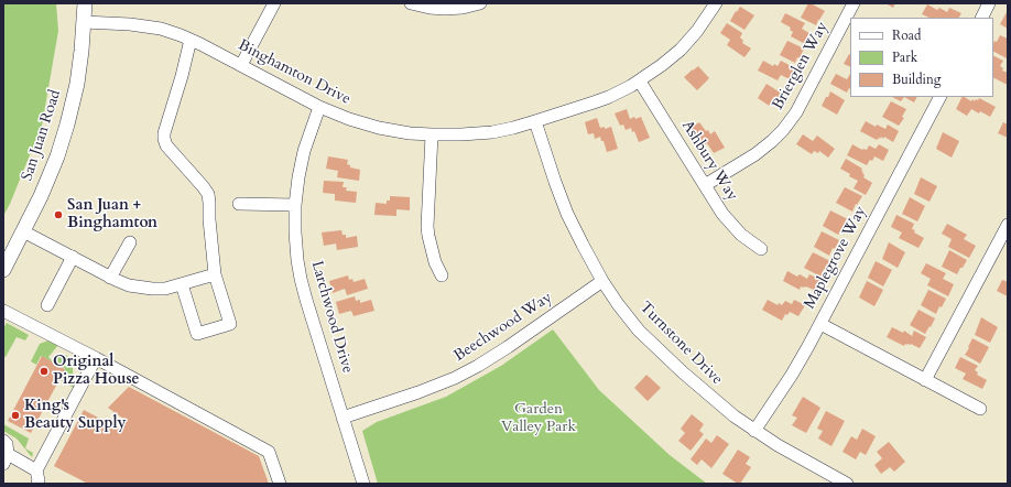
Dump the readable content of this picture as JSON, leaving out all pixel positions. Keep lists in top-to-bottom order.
{
  "streets": {
    "main road": ["San Juan Road"],
    "street": [
      "Brierglen Way",
      "Binghamton Drive",
      "Ashbury Way",
      "Maplegrove Way",
      "Larchwood Drive",
      "Beechwood Way",
      "Turnstone Drive"
    ]
  },
  "crossings": [
    ["Brierglen Way", "Ashbury Way"],
    ["Binghamton Drive", "San Juan Road"],
    ["Binghamton Drive", "Ashbury Way"],
    ["Binghamton Drive", "Larchwood Drive"],
    ["Binghamton Drive", "Turnstone Drive"],
    ["Maplegrove Way", "Turnstone Drive"],
    ["Larchwood Drive", "Beechwood Way"],
    ["Beechwood Way", "Turnstone Drive"]
  ],
  "parks": ["Garden Valley Park"],
  "places": ["San Juan + Binghamton", "Original Pizza House", "King's Beauty Supply"],
  "legend": ["Road", "Park", "Building"]
}
